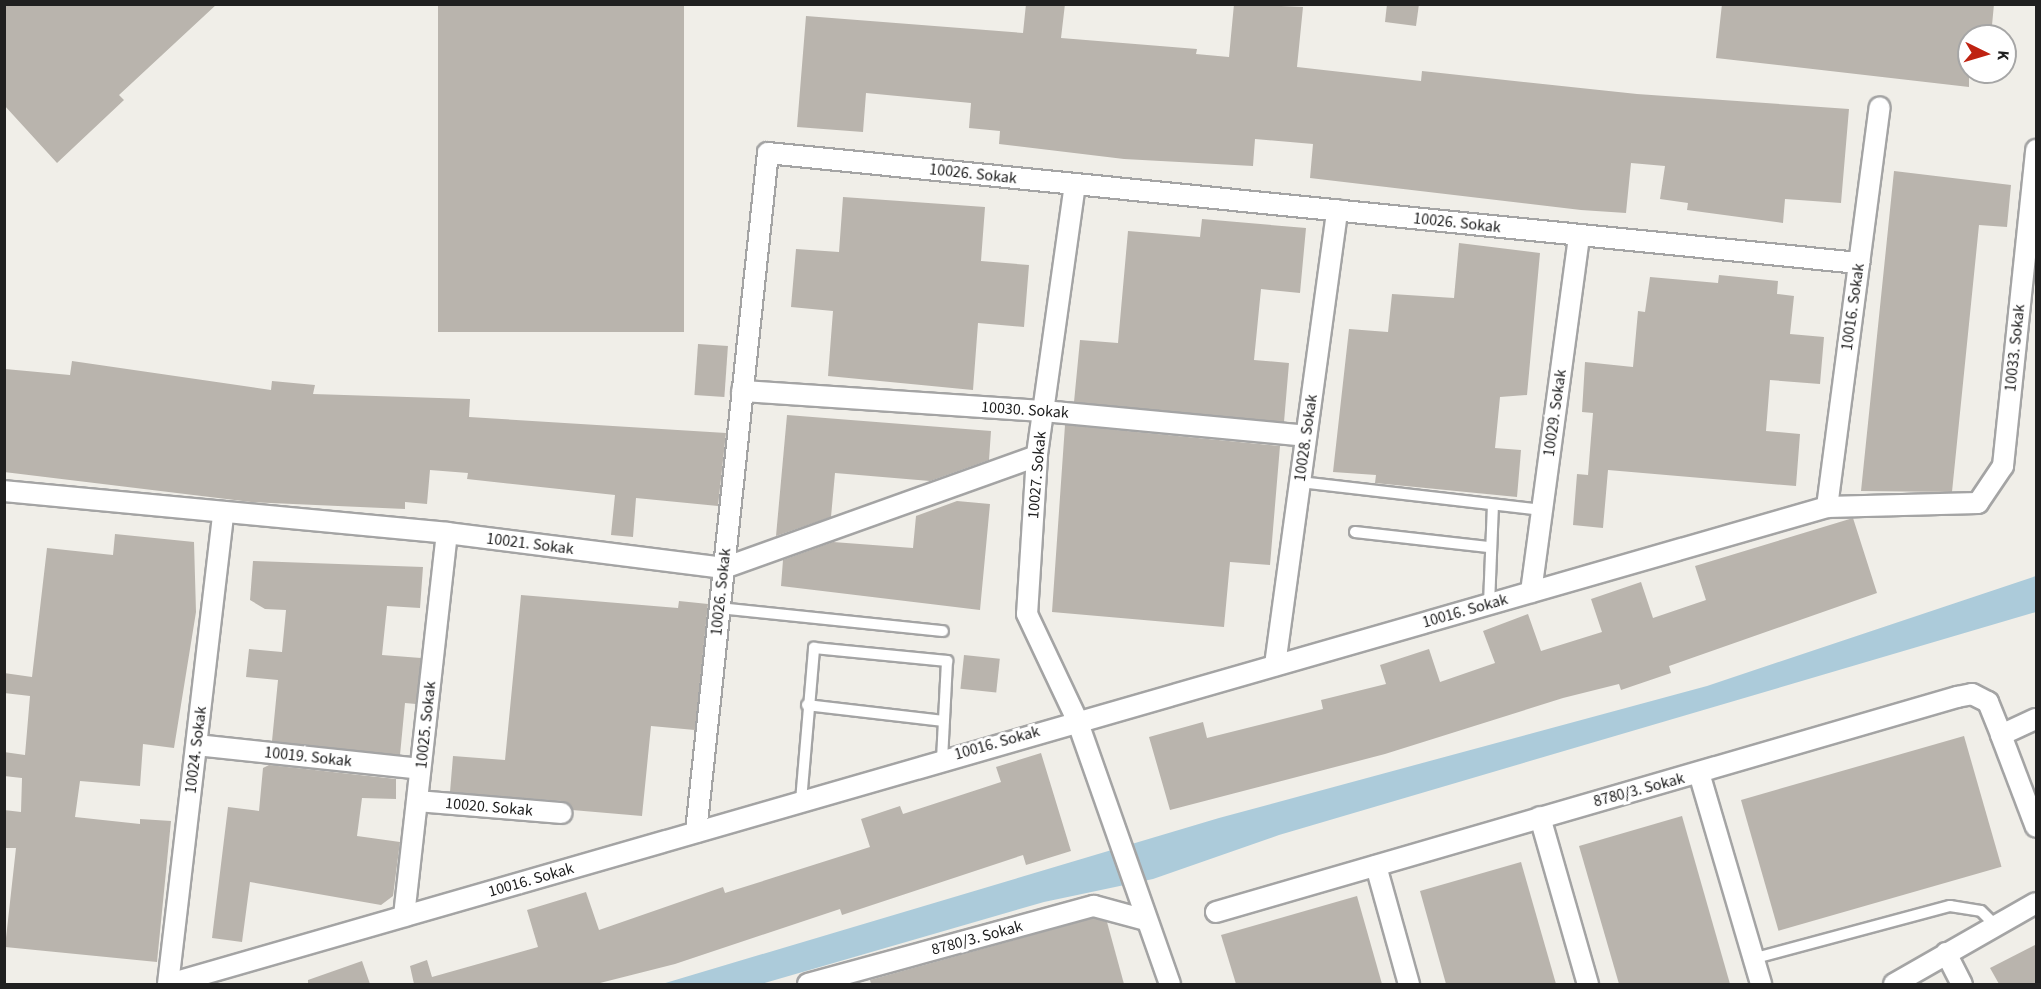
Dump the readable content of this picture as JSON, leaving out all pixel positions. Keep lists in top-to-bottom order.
{
  "streets": {
    "street": [
      "10026. Sokak",
      "10016. Sokak",
      "10033. Sokak",
      "10030. Sokak",
      "10029. Sokak",
      "10028. Sokak",
      "10027. Sokak",
      "10021. Sokak",
      "10025. Sokak",
      "10024. Sokak",
      "10019. Sokak",
      "8780/3. Sokak",
      "10020. Sokak"
    ]
  },
  "crossings": [
    ["10026. Sokak", "10016. Sokak"],
    ["10026. Sokak", "10030. Sokak"],
    ["10026. Sokak", "10029. Sokak"],
    ["10026. Sokak", "10028. Sokak"],
    ["10026. Sokak", "10027. Sokak"],
    ["10026. Sokak", "10021. Sokak"],
    ["10016. Sokak", "10033. Sokak"],
    ["10016. Sokak", "10029. Sokak"],
    ["10016. Sokak", "10028. Sokak"],
    ["10016. Sokak", "10027. Sokak"],
    ["10016. Sokak", "10025. Sokak"],
    ["10016. Sokak", "10024. Sokak"],
    ["10030. Sokak", "10028. Sokak"],
    ["10030. Sokak", "10027. Sokak"],
    ["10027. Sokak", "10021. Sokak"],
    ["10027. Sokak", "8780/3. Sokak"],
    ["10021. Sokak", "10025. Sokak"],
    ["10021. Sokak", "10024. Sokak"],
    ["10025. Sokak", "10019. Sokak"],
    ["10025. Sokak", "10020. Sokak"],
    ["10024. Sokak", "10019. Sokak"]
  ],
  "north": "right"
}
